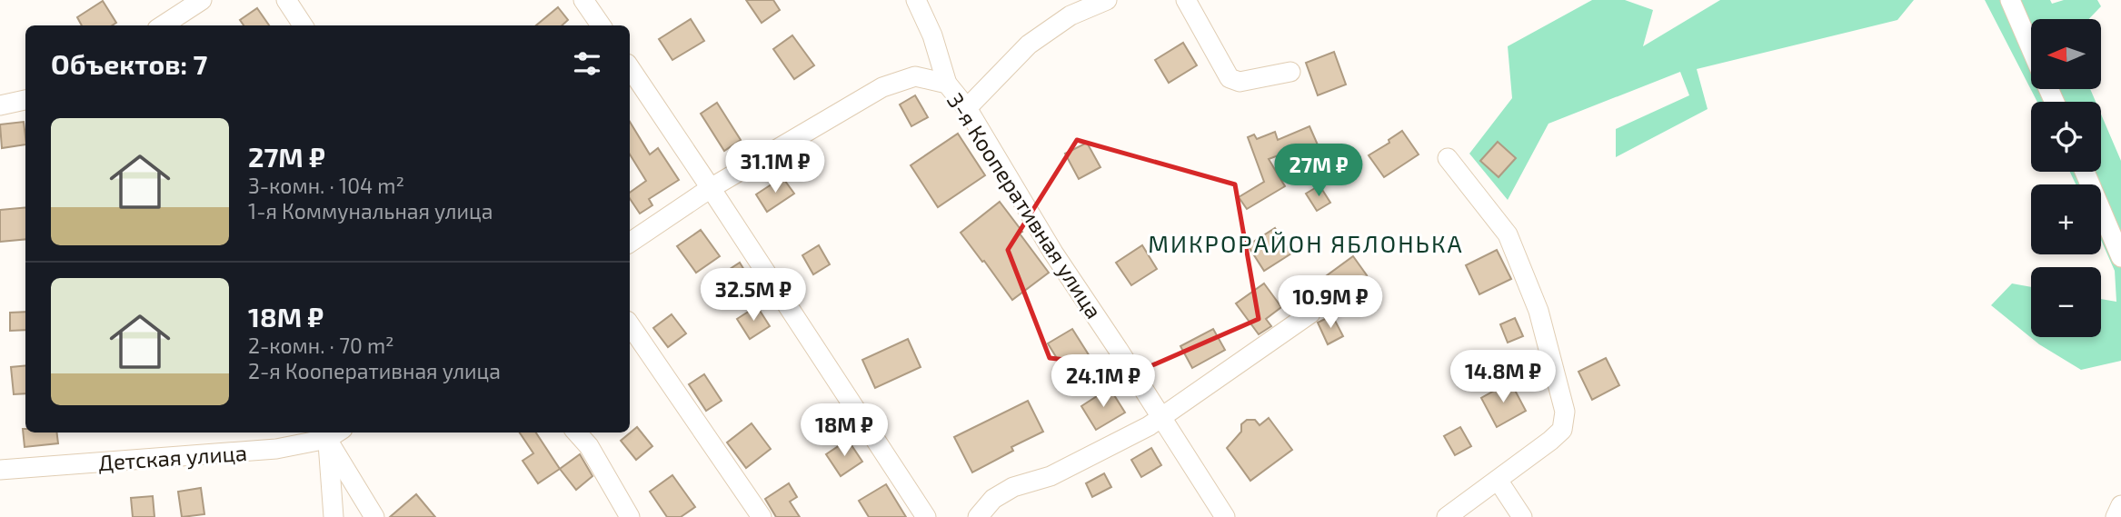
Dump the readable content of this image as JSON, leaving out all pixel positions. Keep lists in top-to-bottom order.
{
  "streets": {
    "street": ["3-я Кооперативная улица", "Детская улица"]
  },
  "districts": ["МИКРОРАЙОН ЯБЛОНЬКА"],
  "north": "left",
  "page": {
    "map_buttons": ["+", "−"],
    "heading": "Объектов: 7",
    "list": [
      {
        "name": "27M ₽",
        "note": "3-комн. · 104 m² · 1-я Коммунальная улица"
      },
      {
        "name": "18M ₽",
        "note": "2-комн. · 70 m² · 2-я Кооперативная улица"
      }
    ],
    "price": [
      "31.1M ₽",
      "27M ₽",
      "32.5M ₽",
      "10.9M ₽",
      "14.8M ₽",
      "24.1M ₽",
      "18M ₽"
    ]
  }
}
